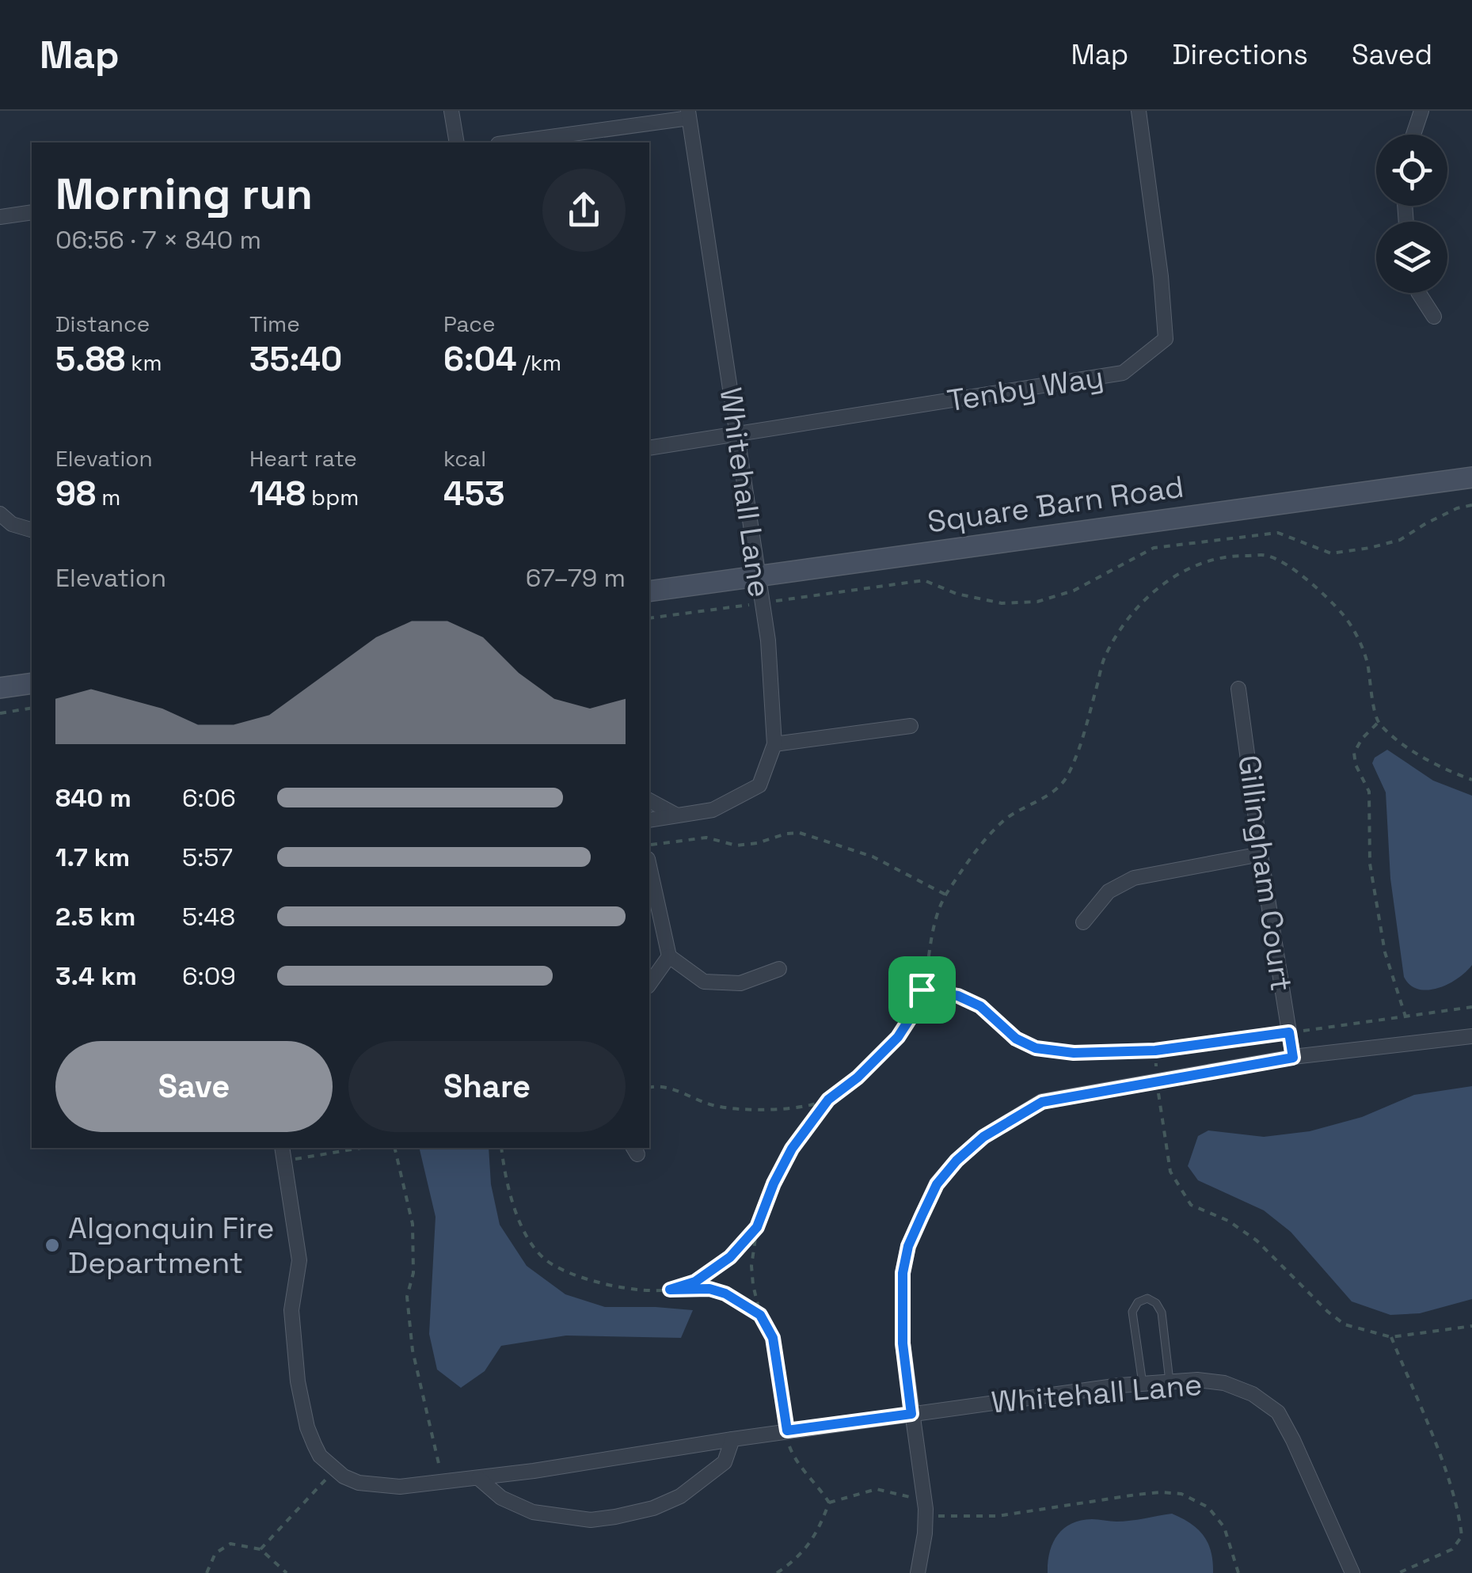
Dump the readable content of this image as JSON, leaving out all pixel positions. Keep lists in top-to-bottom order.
{
  "streets": {
    "street": [
      "Tenby Way",
      "Whitehall Lane",
      "Square Barn Road",
      "Gillingham Court"
    ]
  },
  "crossings": [
    ["Tenby Way", "Whitehall Lane"],
    ["Whitehall Lane", "Square Barn Road"]
  ],
  "places": ["Algonquin Fire Department"],
  "page": {
    "header": "Map",
    "nav": ["Map", "Directions", "Saved"],
    "heading": ["Morning run", "06:56 · 7 × 840 m"],
    "stats": [
      ["Distance", "5.88 km"],
      ["Time", "35:40"],
      ["Pace", "6:04 /km"],
      ["Elevation", "98 m"],
      ["Heart rate", "148 bpm"],
      ["kcal", "453"]
    ],
    "chart": ["Elevation", "67–79 m"],
    "list": [
      {
        "name": "840 m",
        "note": "6:06"
      },
      {
        "name": "1.7 km",
        "note": "5:57"
      },
      {
        "name": "2.5 km",
        "note": "5:48"
      },
      {
        "name": "3.4 km",
        "note": "6:09"
      }
    ],
    "buttons": ["Save", "Share"]
  }
}
